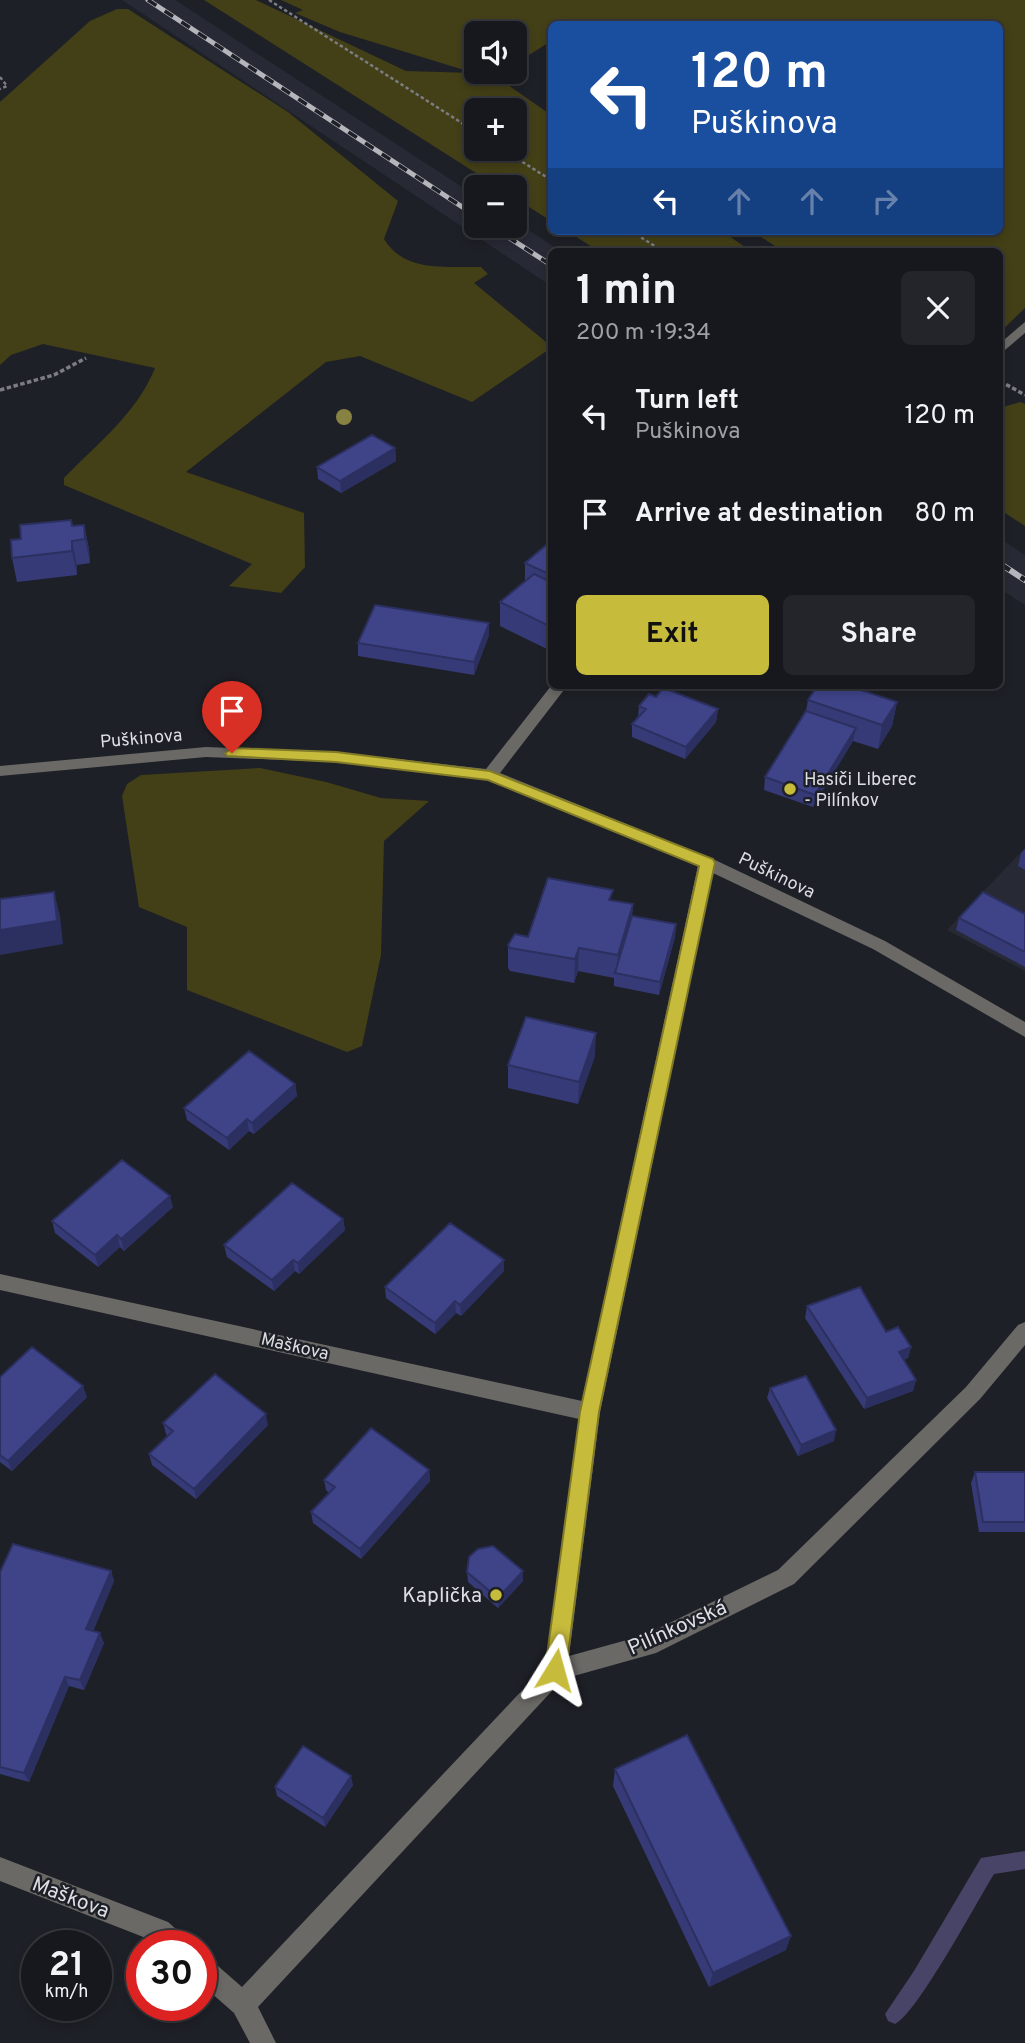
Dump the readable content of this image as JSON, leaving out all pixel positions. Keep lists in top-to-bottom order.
{
  "streets": {
    "street": ["Puškinova", "Maškova", "Pilínkovská"]
  },
  "places": ["Hasiči Liberec - Pilínkov", "Kaplička"],
  "page": {
    "map_buttons": ["+", "−"],
    "turn": ["120 m", "Puškinova"],
    "heading": ["1 min", "200 m · 19:34"],
    "list": [
      {
        "name": "Turn left",
        "note": "Puškinova",
        "value": "120 m"
      },
      {
        "name": "Arrive at destination",
        "value": "80 m"
      }
    ],
    "buttons": ["Exit", "Share"],
    "speed": "21 km/h",
    "limit": "30"
  }
}
